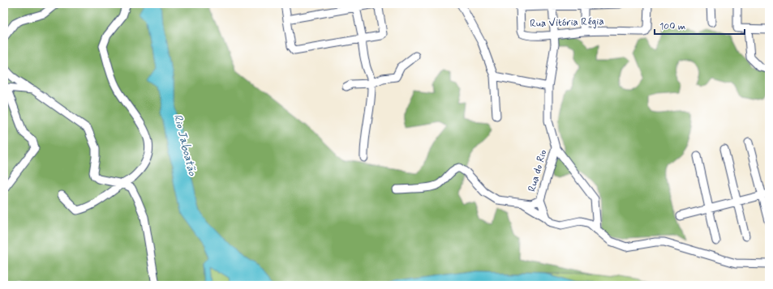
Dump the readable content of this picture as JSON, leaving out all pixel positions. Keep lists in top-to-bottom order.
{
  "streets": {
    "street": ["Rua Vitória Régia", "Rua do Rio"]
  },
  "water": ["Rio Jaboatão"],
  "scale_bar": "100 m"
}
